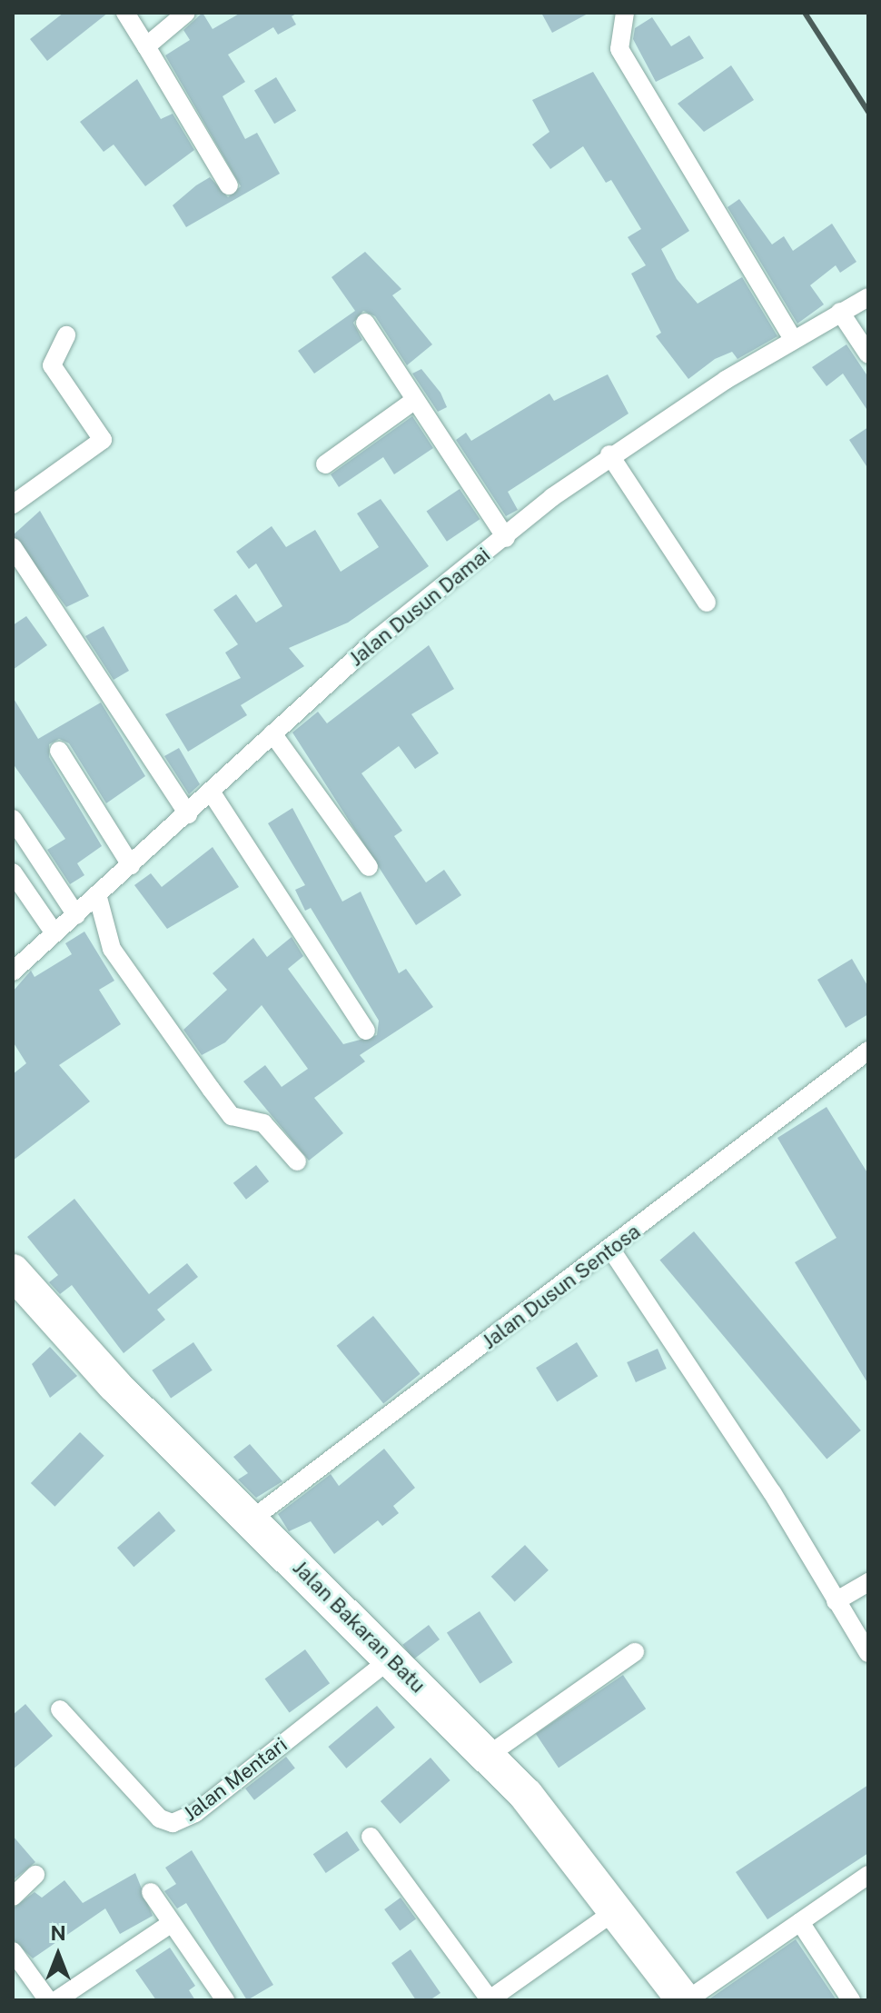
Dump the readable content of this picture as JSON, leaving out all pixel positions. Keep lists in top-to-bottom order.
{
  "streets": {
    "highway": ["Jalan Bakaran Batu"],
    "street": ["Jalan Dusun Damai", "Jalan Dusun Sentosa", "Jalan Mentari"]
  },
  "crossings": [
    ["Jalan Dusun Sentosa", "Jalan Bakaran Batu"],
    ["Jalan Bakaran Batu", "Jalan Mentari"]
  ],
  "north": "top"
}
